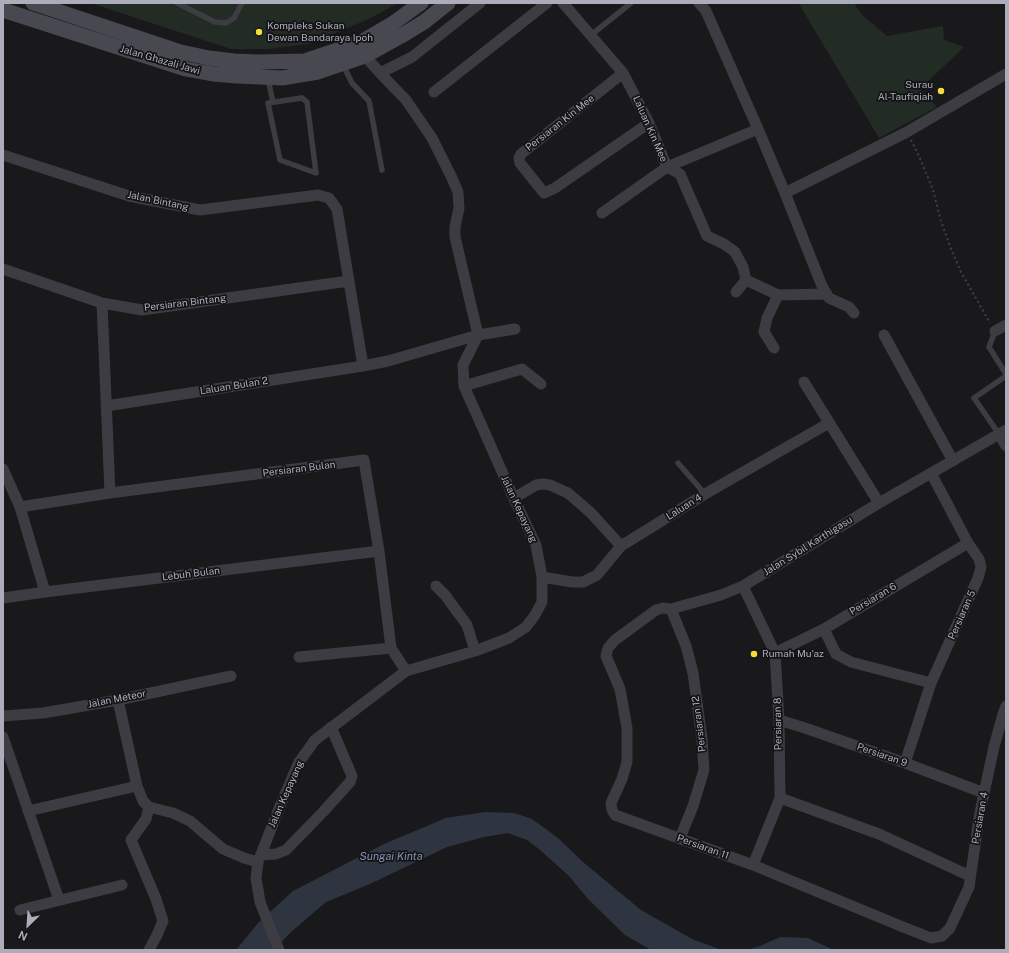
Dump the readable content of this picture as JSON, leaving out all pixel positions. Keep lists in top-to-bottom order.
{
  "streets": {
    "main road": ["Jalan Ghazali Jawi"],
    "street": [
      "Persiaran Kin Mee",
      "Laluan Kin Mee",
      "Jalan Bintang",
      "Persiaran Bintang",
      "Laluan Bulan 2",
      "Persiaran Bulan",
      "Laluan 4",
      "Jalan Kepayang",
      "Jalan Sybil Karthigasu",
      "Lebuh Bulan",
      "Persiaran 6",
      "Persiaran 5",
      "Jalan Meteor",
      "Persiaran 12",
      "Persiaran 8",
      "Persiaran 9",
      "Persiaran 4",
      "Persiaran 11"
    ]
  },
  "crossings": [
    ["Persiaran Kin Mee", "Laluan Kin Mee"],
    ["Jalan Bintang", "Persiaran Bintang"],
    ["Laluan Bulan 2", "Jalan Kepayang"],
    ["Persiaran Bulan", "Jalan Kepayang"],
    ["Persiaran Bulan", "Lebuh Bulan"],
    ["Laluan 4", "Jalan Kepayang"],
    ["Jalan Sybil Karthigasu", "Persiaran 5"],
    ["Jalan Sybil Karthigasu", "Persiaran 12"],
    ["Jalan Sybil Karthigasu", "Persiaran 8"],
    ["Jalan Sybil Karthigasu", "Persiaran 11"],
    ["Persiaran 6", "Persiaran 5"],
    ["Persiaran 6", "Persiaran 8"],
    ["Persiaran 5", "Persiaran 9"],
    ["Persiaran 12", "Persiaran 11"],
    ["Persiaran 8", "Persiaran 9"],
    ["Persiaran 8", "Persiaran 11"],
    ["Persiaran 9", "Persiaran 4"],
    ["Persiaran 4", "Persiaran 11"]
  ],
  "water": ["Sungai Kinta"],
  "places": ["Kompleks Sukan Dewan Bandaraya Ipoh", "Surau Al-Taufiqiah", "Rumah Mu'az"],
  "north": "bottom left"
}
